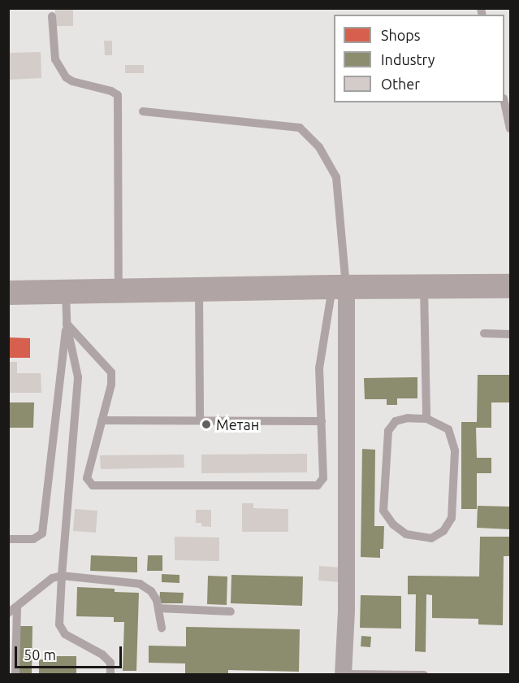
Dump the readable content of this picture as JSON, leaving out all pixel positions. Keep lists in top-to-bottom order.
{
  "places": ["Метан"],
  "legend": ["Shops", "Industry", "Other"],
  "scale_bar": "50 m"
}
